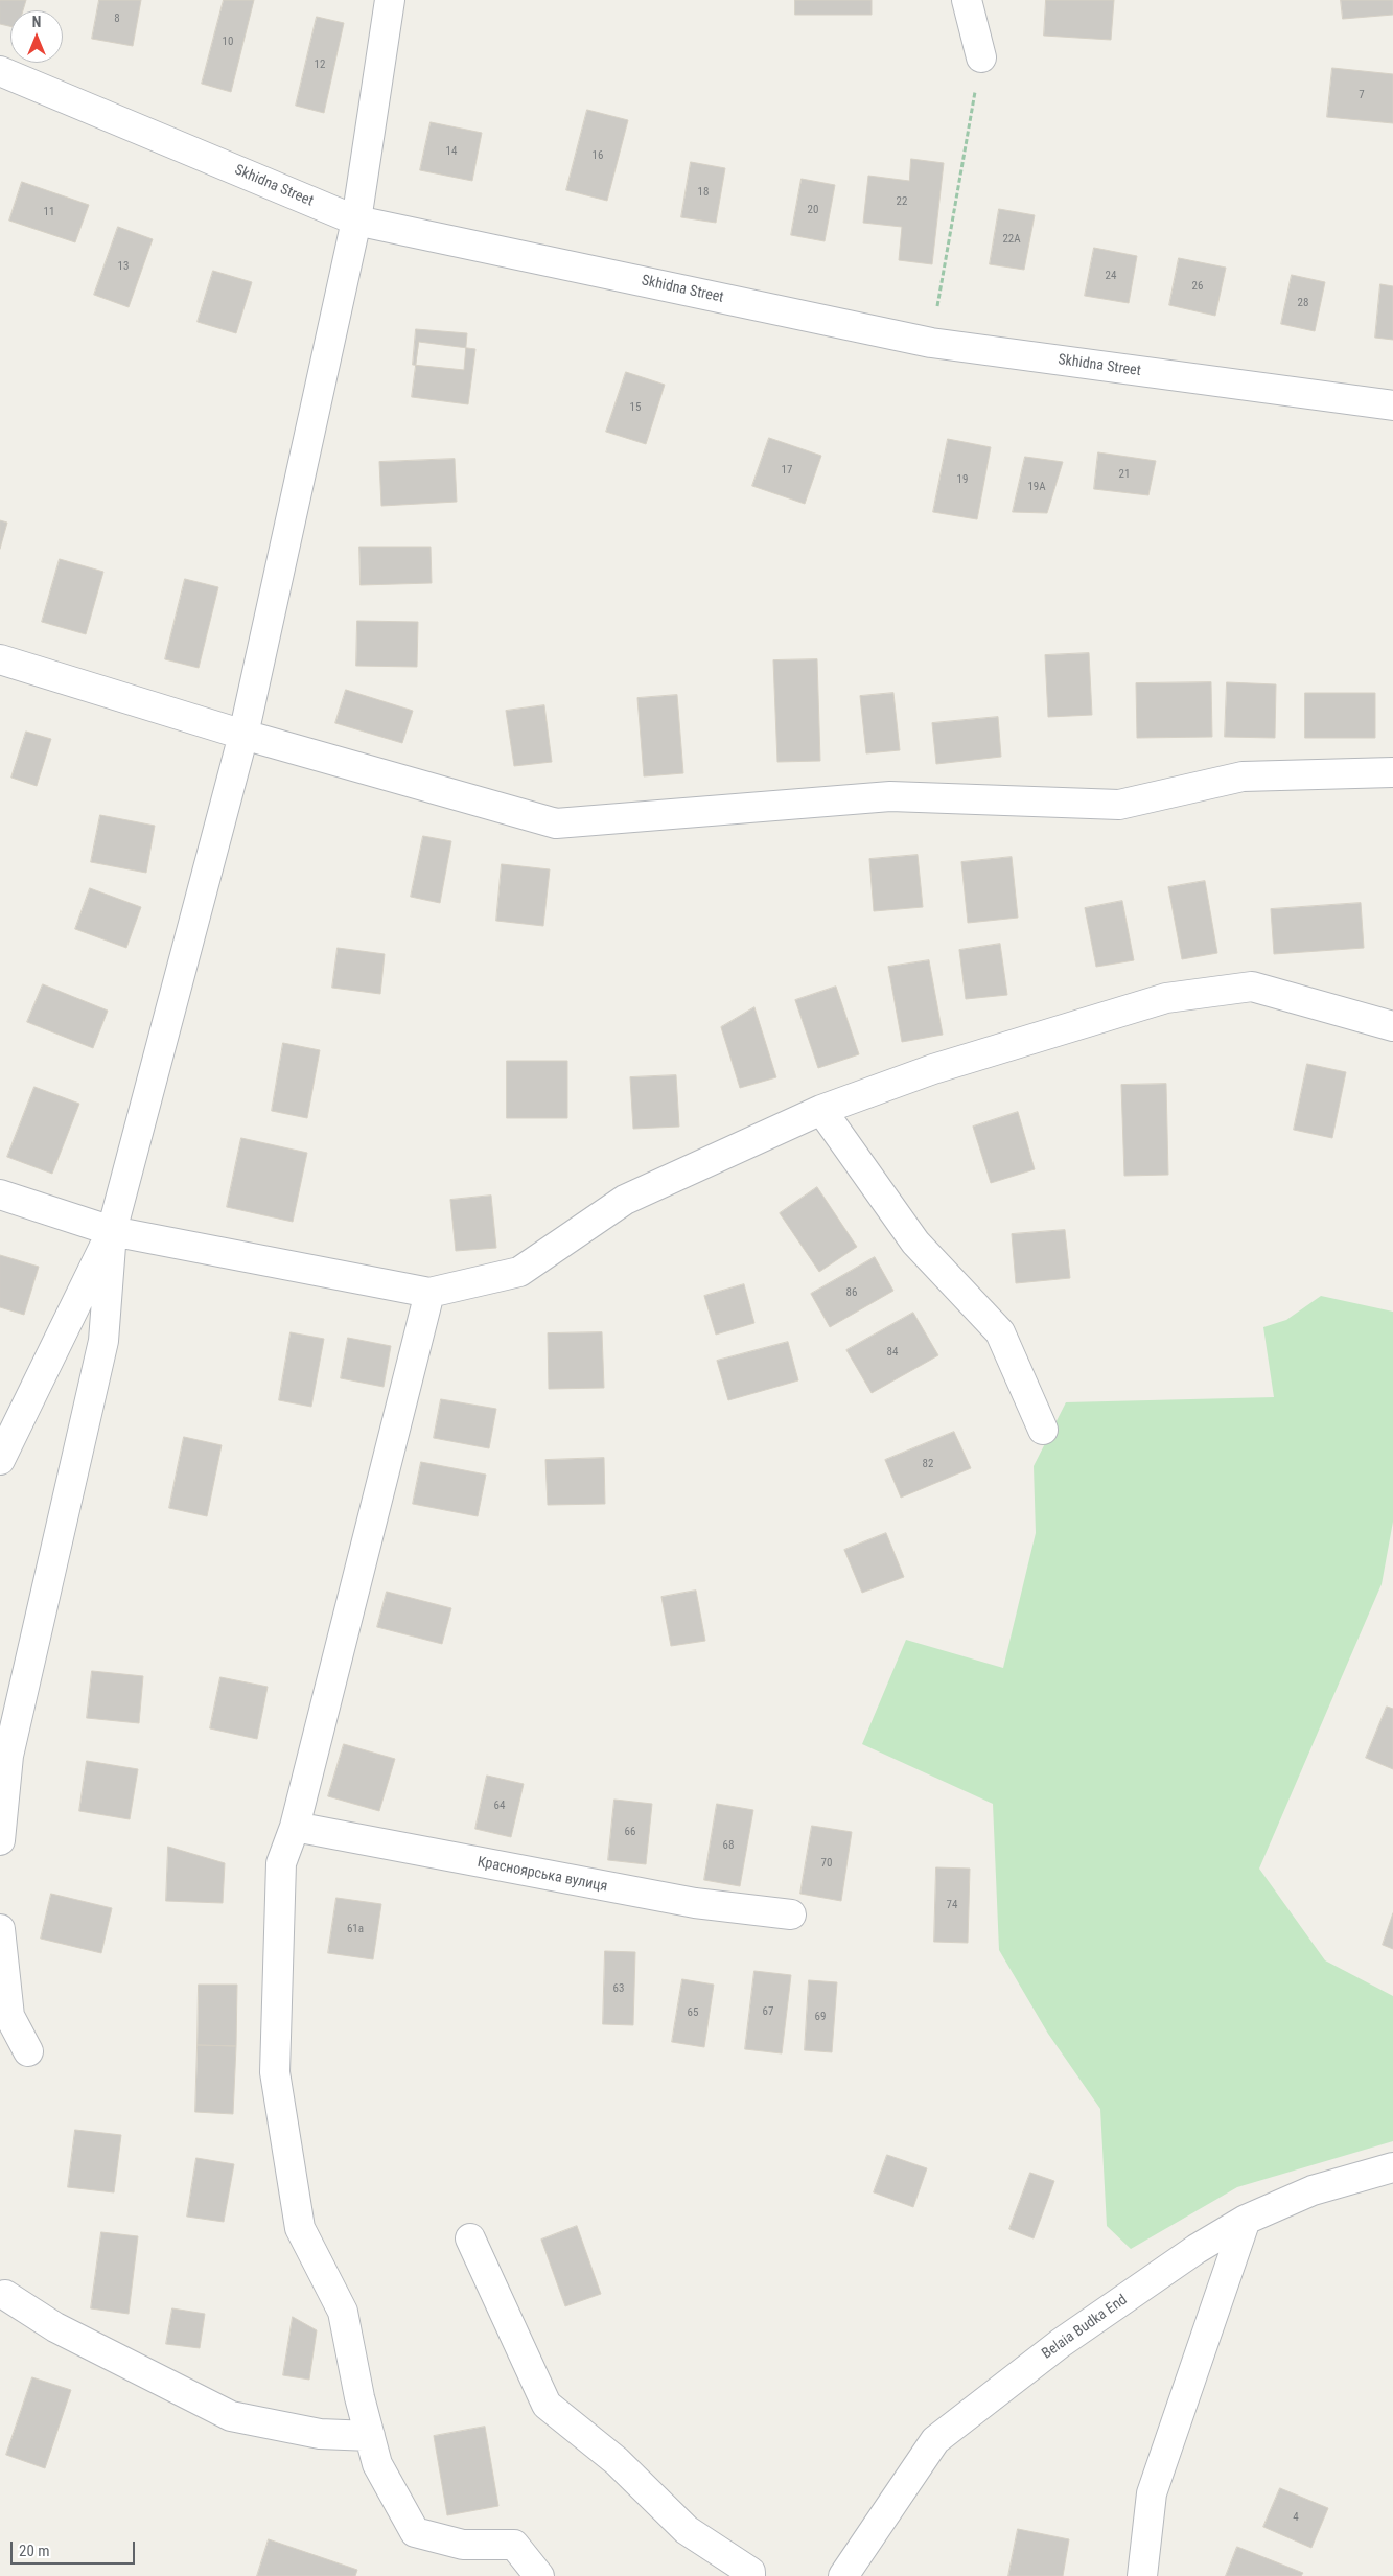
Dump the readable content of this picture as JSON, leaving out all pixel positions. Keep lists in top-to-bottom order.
{
  "streets": {
    "street": ["Skhidna Street", "Красноярська вулиця", "Belaia Budka End"]
  },
  "house_numbers": [
    "8",
    "10",
    "12",
    "7",
    "14",
    "16",
    "18",
    "22",
    "20",
    "11",
    "22А",
    "13",
    "24",
    "26",
    "28",
    "15",
    "17",
    "21",
    "19",
    "19А",
    "86",
    "84",
    "82",
    "64",
    "66",
    "68",
    "70",
    "74",
    "61а",
    "63",
    "67",
    "65",
    "69",
    "4"
  ],
  "scale_bar": "20 m",
  "north": "top"
}
